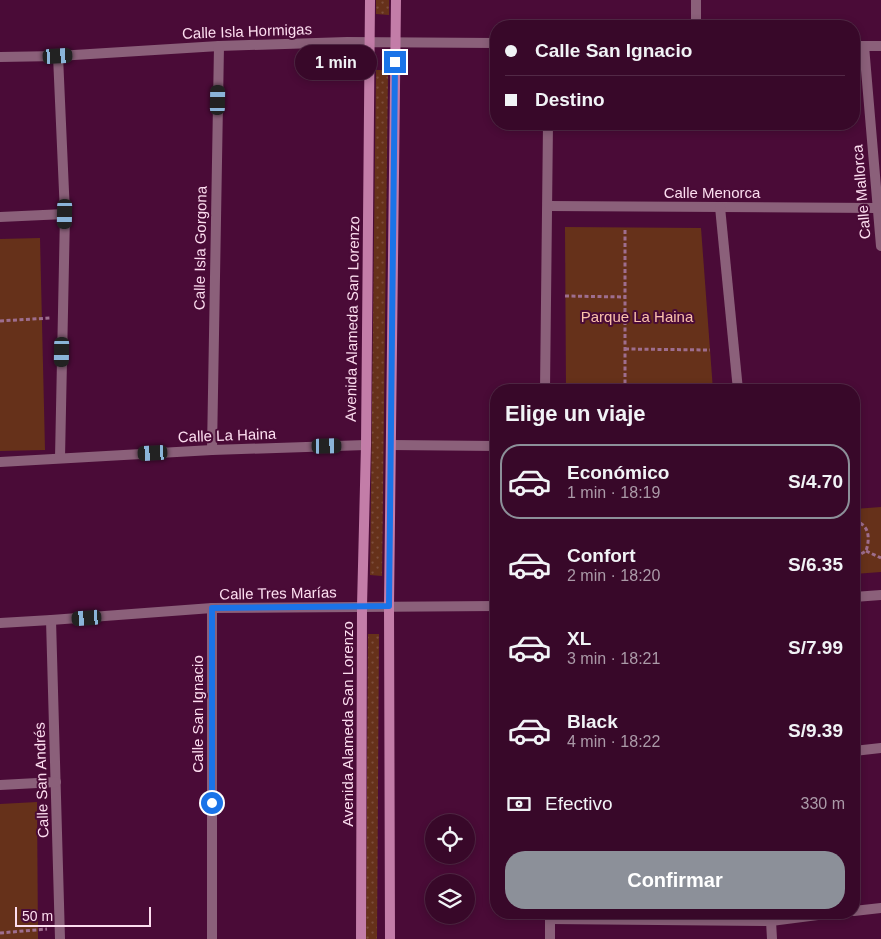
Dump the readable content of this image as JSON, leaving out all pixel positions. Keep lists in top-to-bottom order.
{
  "streets": {
    "street": [
      "Calle Isla Hormigas",
      "Calle Menorca",
      "Calle Mallorca",
      "Calle Isla Gorgona",
      "Avenida Alameda San Lorenzo",
      "Calle La Haina",
      "Calle Tres Marías",
      "Calle San Ignacio",
      "Calle San Andrés"
    ]
  },
  "crossings": [
    ["Calle Isla Hormigas", "Calle Isla Gorgona"],
    ["Calle Isla Hormigas", "Avenida Alameda San Lorenzo"],
    ["Calle Menorca", "Calle Mallorca"],
    ["Calle Isla Gorgona", "Calle La Haina"],
    ["Avenida Alameda San Lorenzo", "Calle La Haina"],
    ["Avenida Alameda San Lorenzo", "Calle Tres Marías"],
    ["Calle Tres Marías", "Calle San Ignacio"],
    ["Calle Tres Marías", "Calle San Andrés"]
  ],
  "parks": ["Parque La Haina"],
  "scale_bar": "50 m",
  "page": {
    "banner": ["Calle San Ignacio", "Destino"],
    "bubble": "1 min",
    "heading": "Elige un viaje",
    "list": [
      {
        "name": "Económico",
        "note": "1 min · 18:19",
        "value": "S/4.70"
      },
      {
        "name": "Confort",
        "note": "2 min · 18:20",
        "value": "S/6.35"
      },
      {
        "name": "XL",
        "note": "3 min · 18:21",
        "value": "S/7.99"
      },
      {
        "name": "Black",
        "note": "4 min · 18:22",
        "value": "S/9.39"
      }
    ],
    "pay": ["Efectivo", "330 m"],
    "buttons": "Confirmar",
    "scale": "50 m"
  }
}
